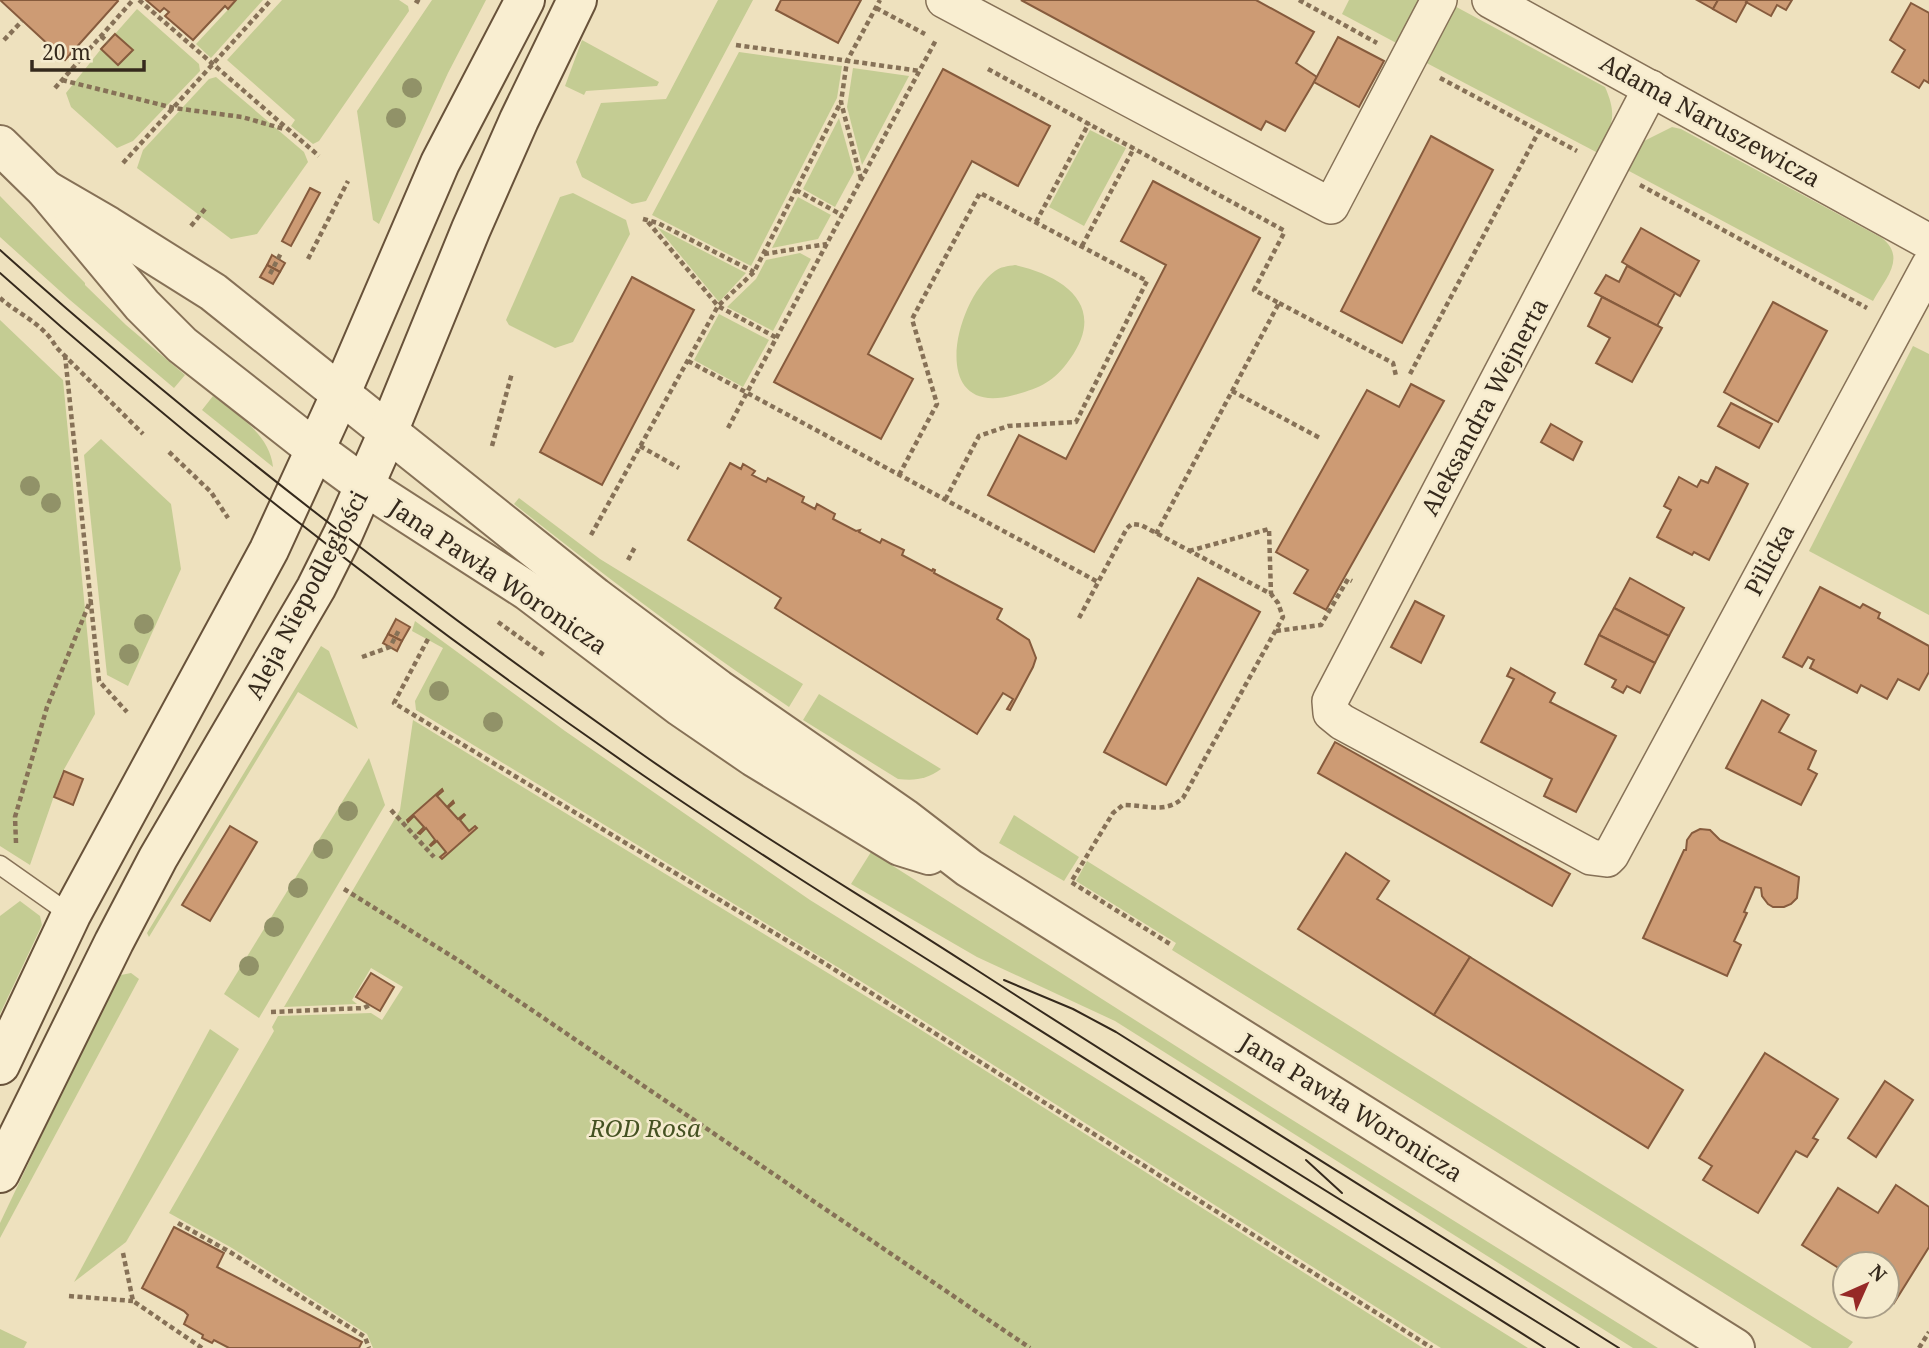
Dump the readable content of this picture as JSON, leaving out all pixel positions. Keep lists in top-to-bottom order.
{
  "streets": {
    "street": [
      "Adama Naruszewicza",
      "Aleksandra Wejnerta",
      "Pilicka",
      "Jana Pawła Woronicza",
      "Aleja Niepodległości"
    ]
  },
  "crossings": [
    ["Adama Naruszewicza", "Aleksandra Wejnerta"],
    ["Aleksandra Wejnerta", "Pilicka"],
    ["Jana Pawła Woronicza", "Aleja Niepodległości"]
  ],
  "parks": ["ROD Rosa"],
  "scale_bar": "20 m",
  "north": "top right"
}
